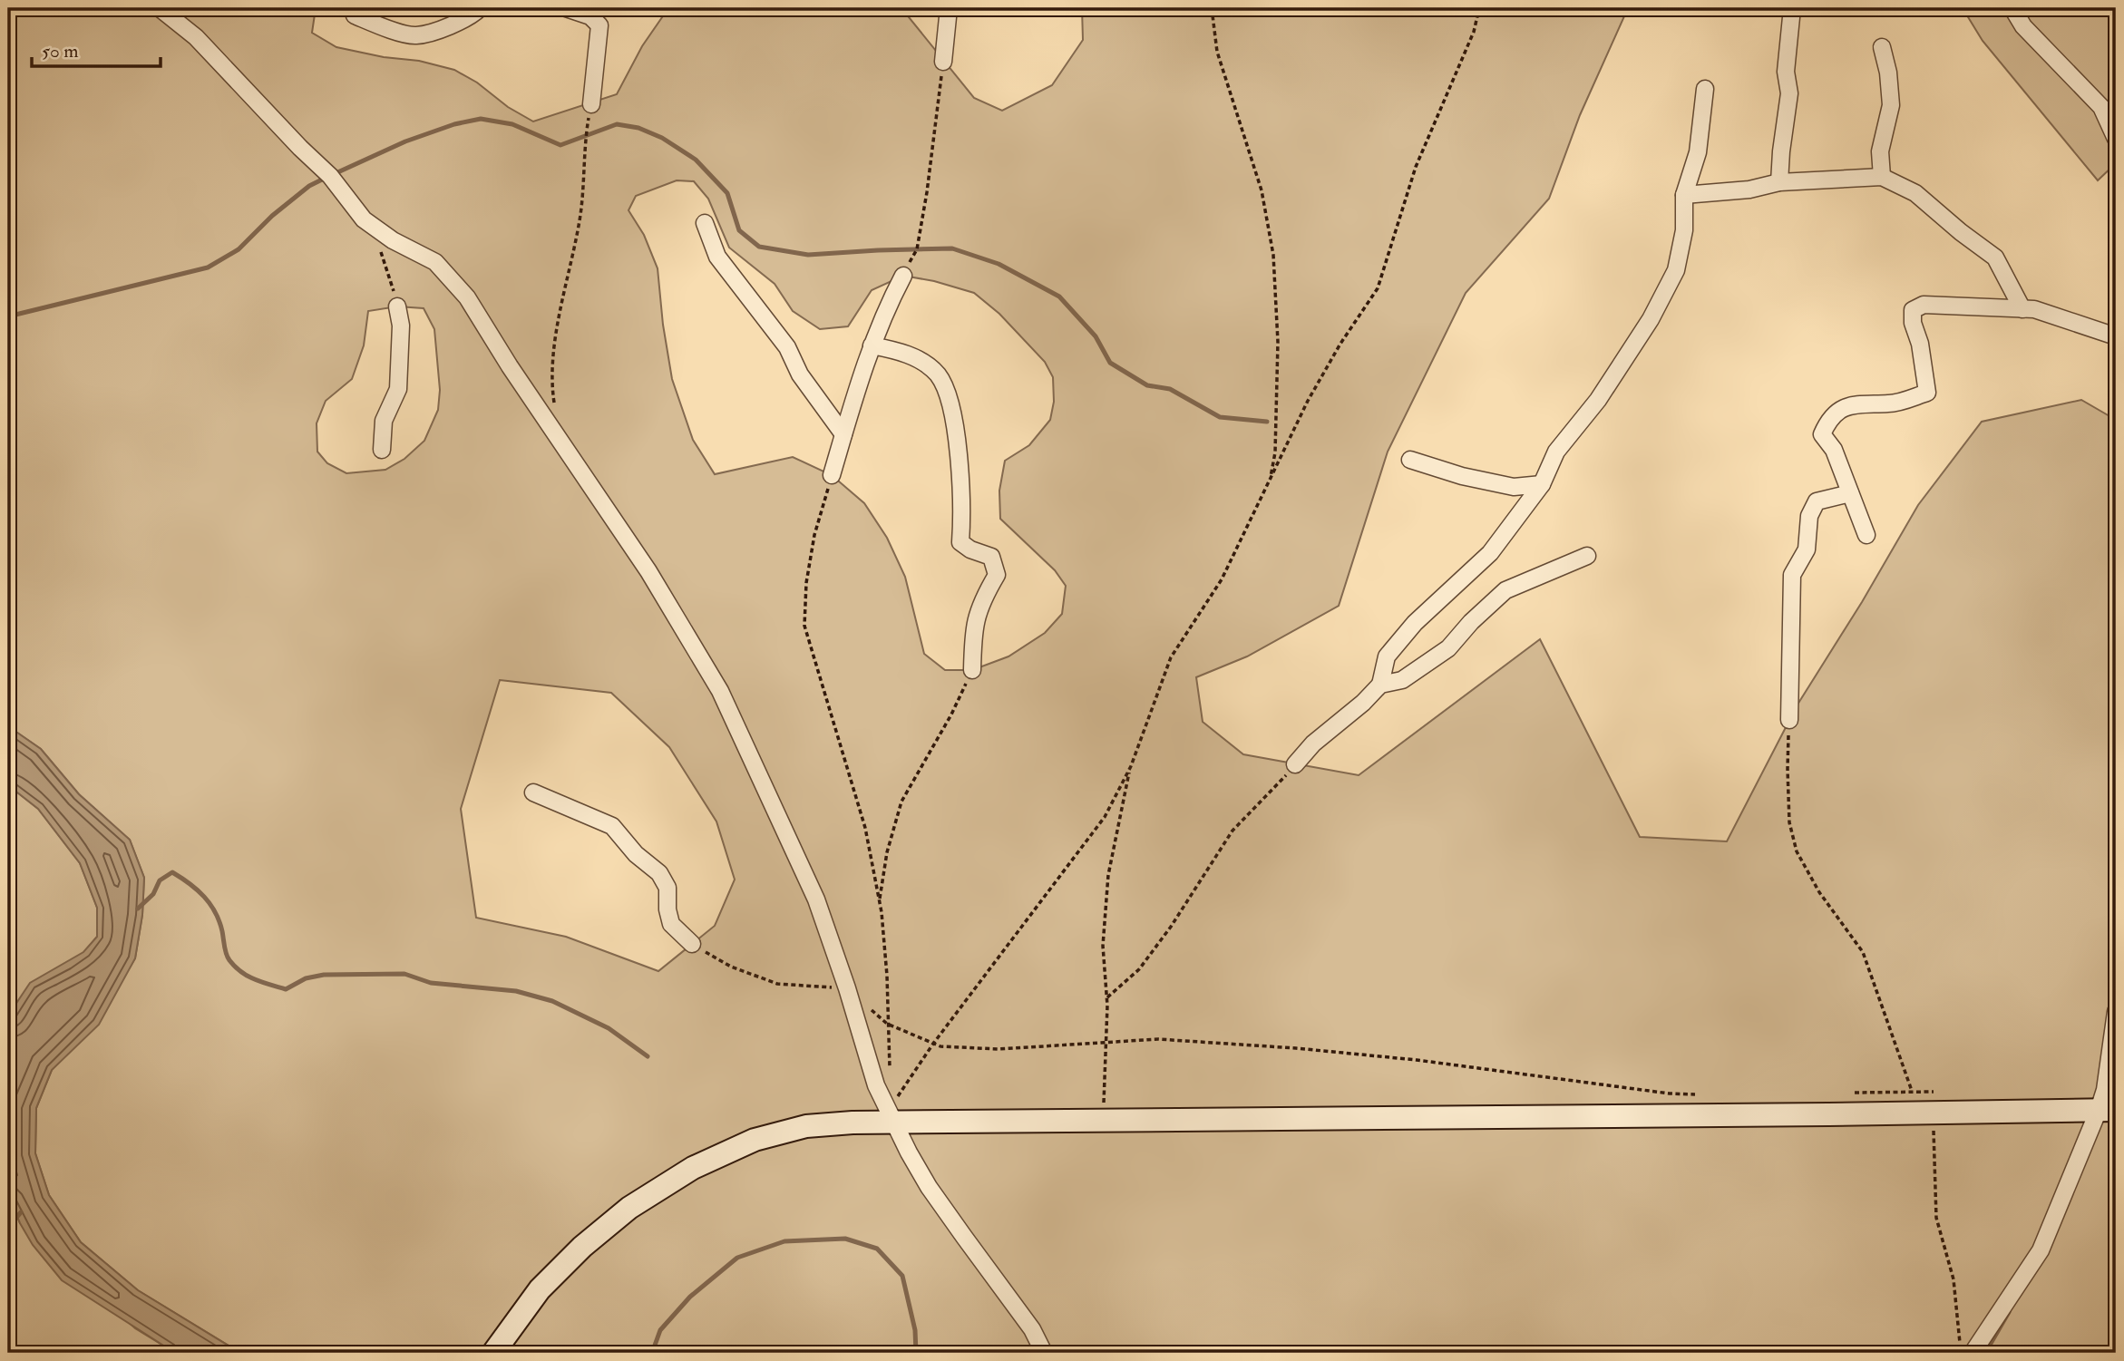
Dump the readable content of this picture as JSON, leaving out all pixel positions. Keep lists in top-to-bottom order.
{
  "scale_bar": "50 m"
}
